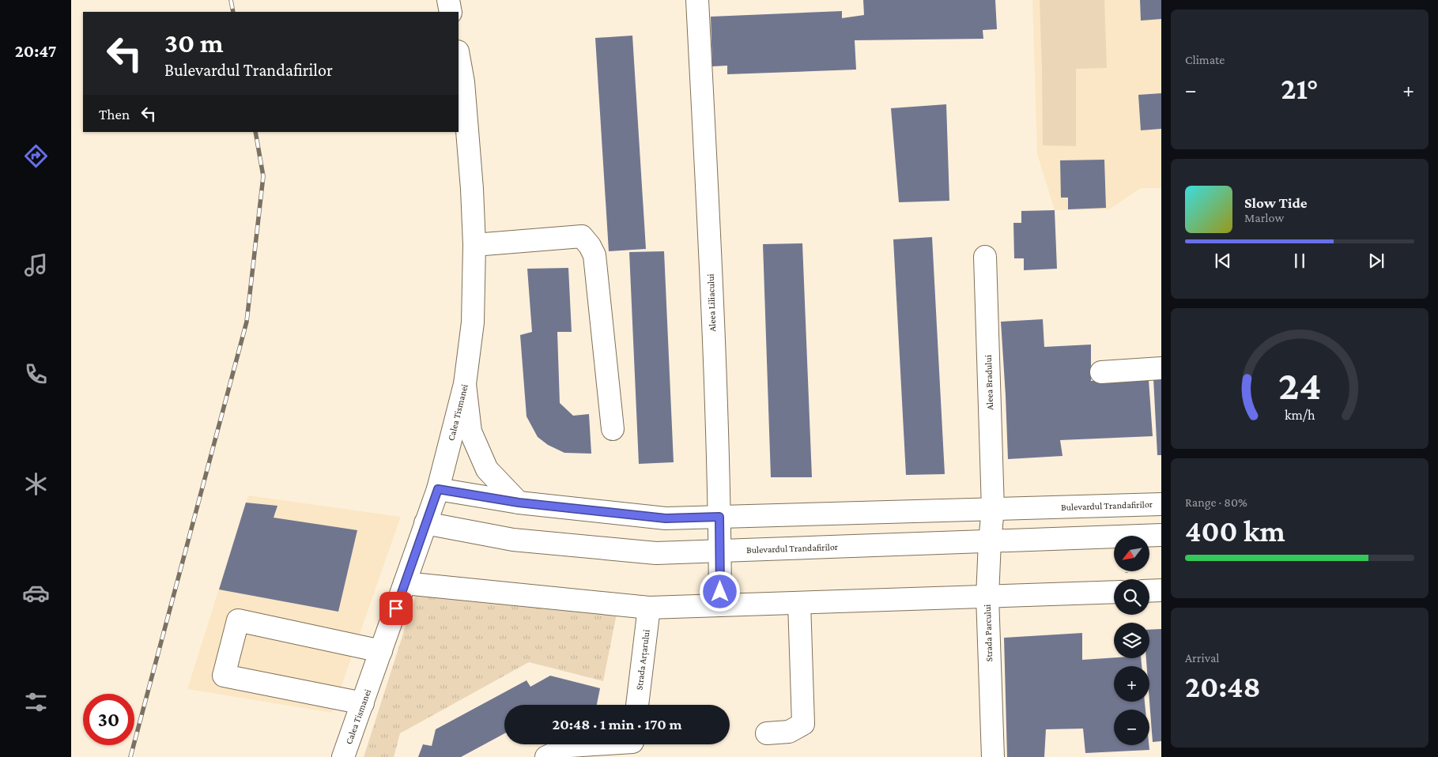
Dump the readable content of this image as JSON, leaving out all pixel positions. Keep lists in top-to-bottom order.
{
  "streets": {
    "street": [
      "Aleea Liliacului",
      "Aleea Bradului",
      "Calea Tismanei",
      "Bulevardul Trandafirilor",
      "Strada Parcului",
      "Strada Arțarului"
    ]
  },
  "crossings": [
    ["Aleea Liliacului", "Bulevardul Trandafirilor"],
    ["Aleea Bradului", "Bulevardul Trandafirilor"],
    ["Aleea Bradului", "Strada Parcului"],
    ["Calea Tismanei", "Bulevardul Trandafirilor"],
    ["Bulevardul Trandafirilor", "Strada Parcului"]
  ],
  "north": "bottom left",
  "page": {
    "tabs": "20:47",
    "tile": [
      "Climate",
      ["Range · 80%", "400 km"],
      ["Arrival", "20:48"]
    ],
    "turn": ["30 m", "Bulevardul Trandafirilor"],
    "heat": ["−", "21°", "+"],
    "then": "Then",
    "song": ["Slow Tide", "Marlow"],
    "map_buttons": ["+", "−"],
    "limit": "30",
    "trip": "20:48 · 1 min · 170 m",
    "gauge": ["24", "km/h"]
  }
}
